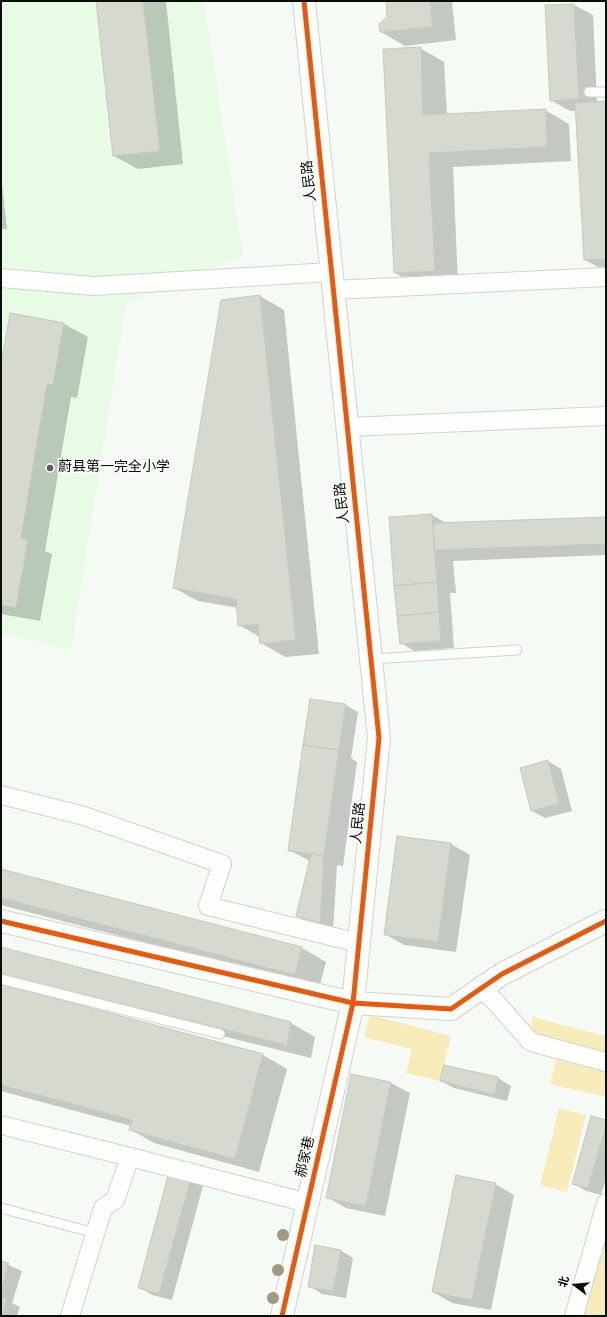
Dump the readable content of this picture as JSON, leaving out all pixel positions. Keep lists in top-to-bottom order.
{
  "streets": {
    "street": ["人民路", "郝家巷"]
  },
  "crossings": [
    ["人民路", "郝家巷"]
  ],
  "places": ["蔚县第一完全小学"],
  "north": "left"
}
